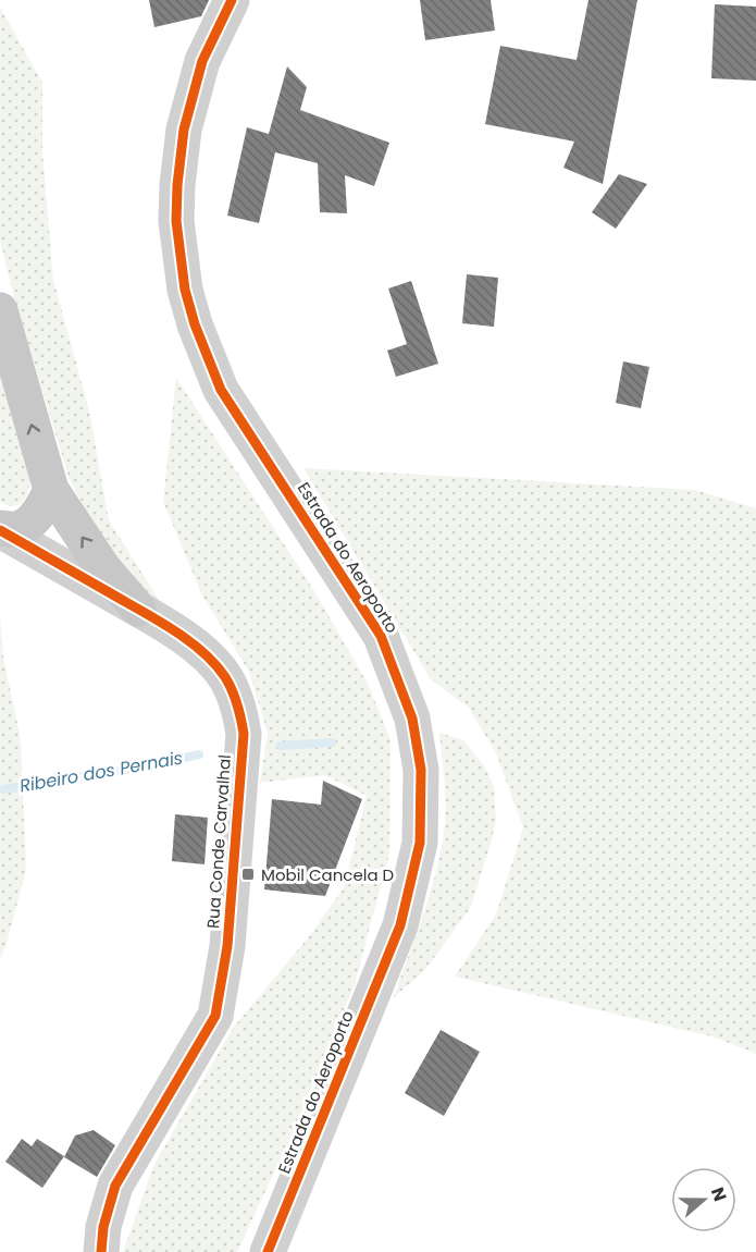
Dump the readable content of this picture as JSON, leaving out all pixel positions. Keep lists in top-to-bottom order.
{
  "streets": {
    "main road": ["Estrada do Aeroporto", "Rua Conde Carvalhal"]
  },
  "water": ["Ribeiro dos Pernais"],
  "places": {
    "transit": ["Mobil Cancela D"]
  },
  "north": "right"
}
